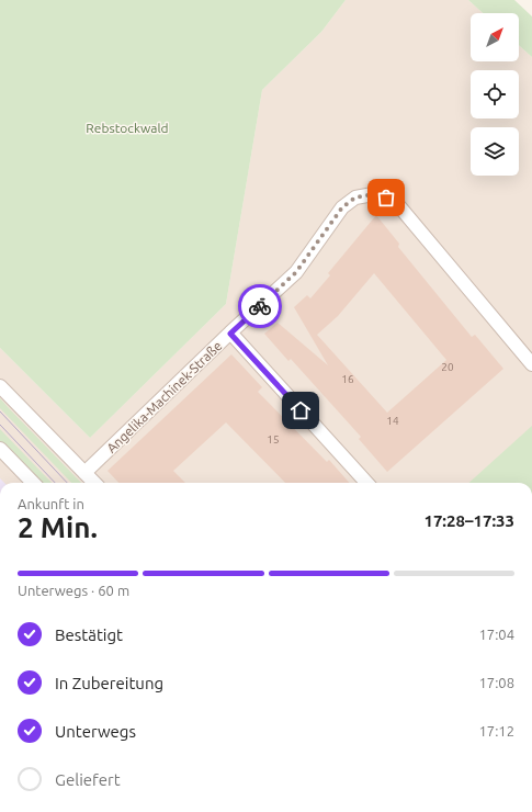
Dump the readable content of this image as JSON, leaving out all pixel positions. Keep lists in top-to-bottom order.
{
  "streets": {
    "street": ["Angelika-Machinek-Straße"]
  },
  "parks": ["Rebstockwald"],
  "house_numbers": [
    "20",
    "16",
    "14",
    "15"
  ],
  "north": "top right",
  "page": {
    "heading": ["2 Min.", "Ankunft in", "17:28–17:33"],
    "bar": "Unterwegs · 60 m",
    "list": [
      ["Bestätigt", "17:04"],
      ["In Zubereitung", "17:08"],
      ["Unterwegs", "17:12"],
      "Geliefert"
    ]
  }
}
